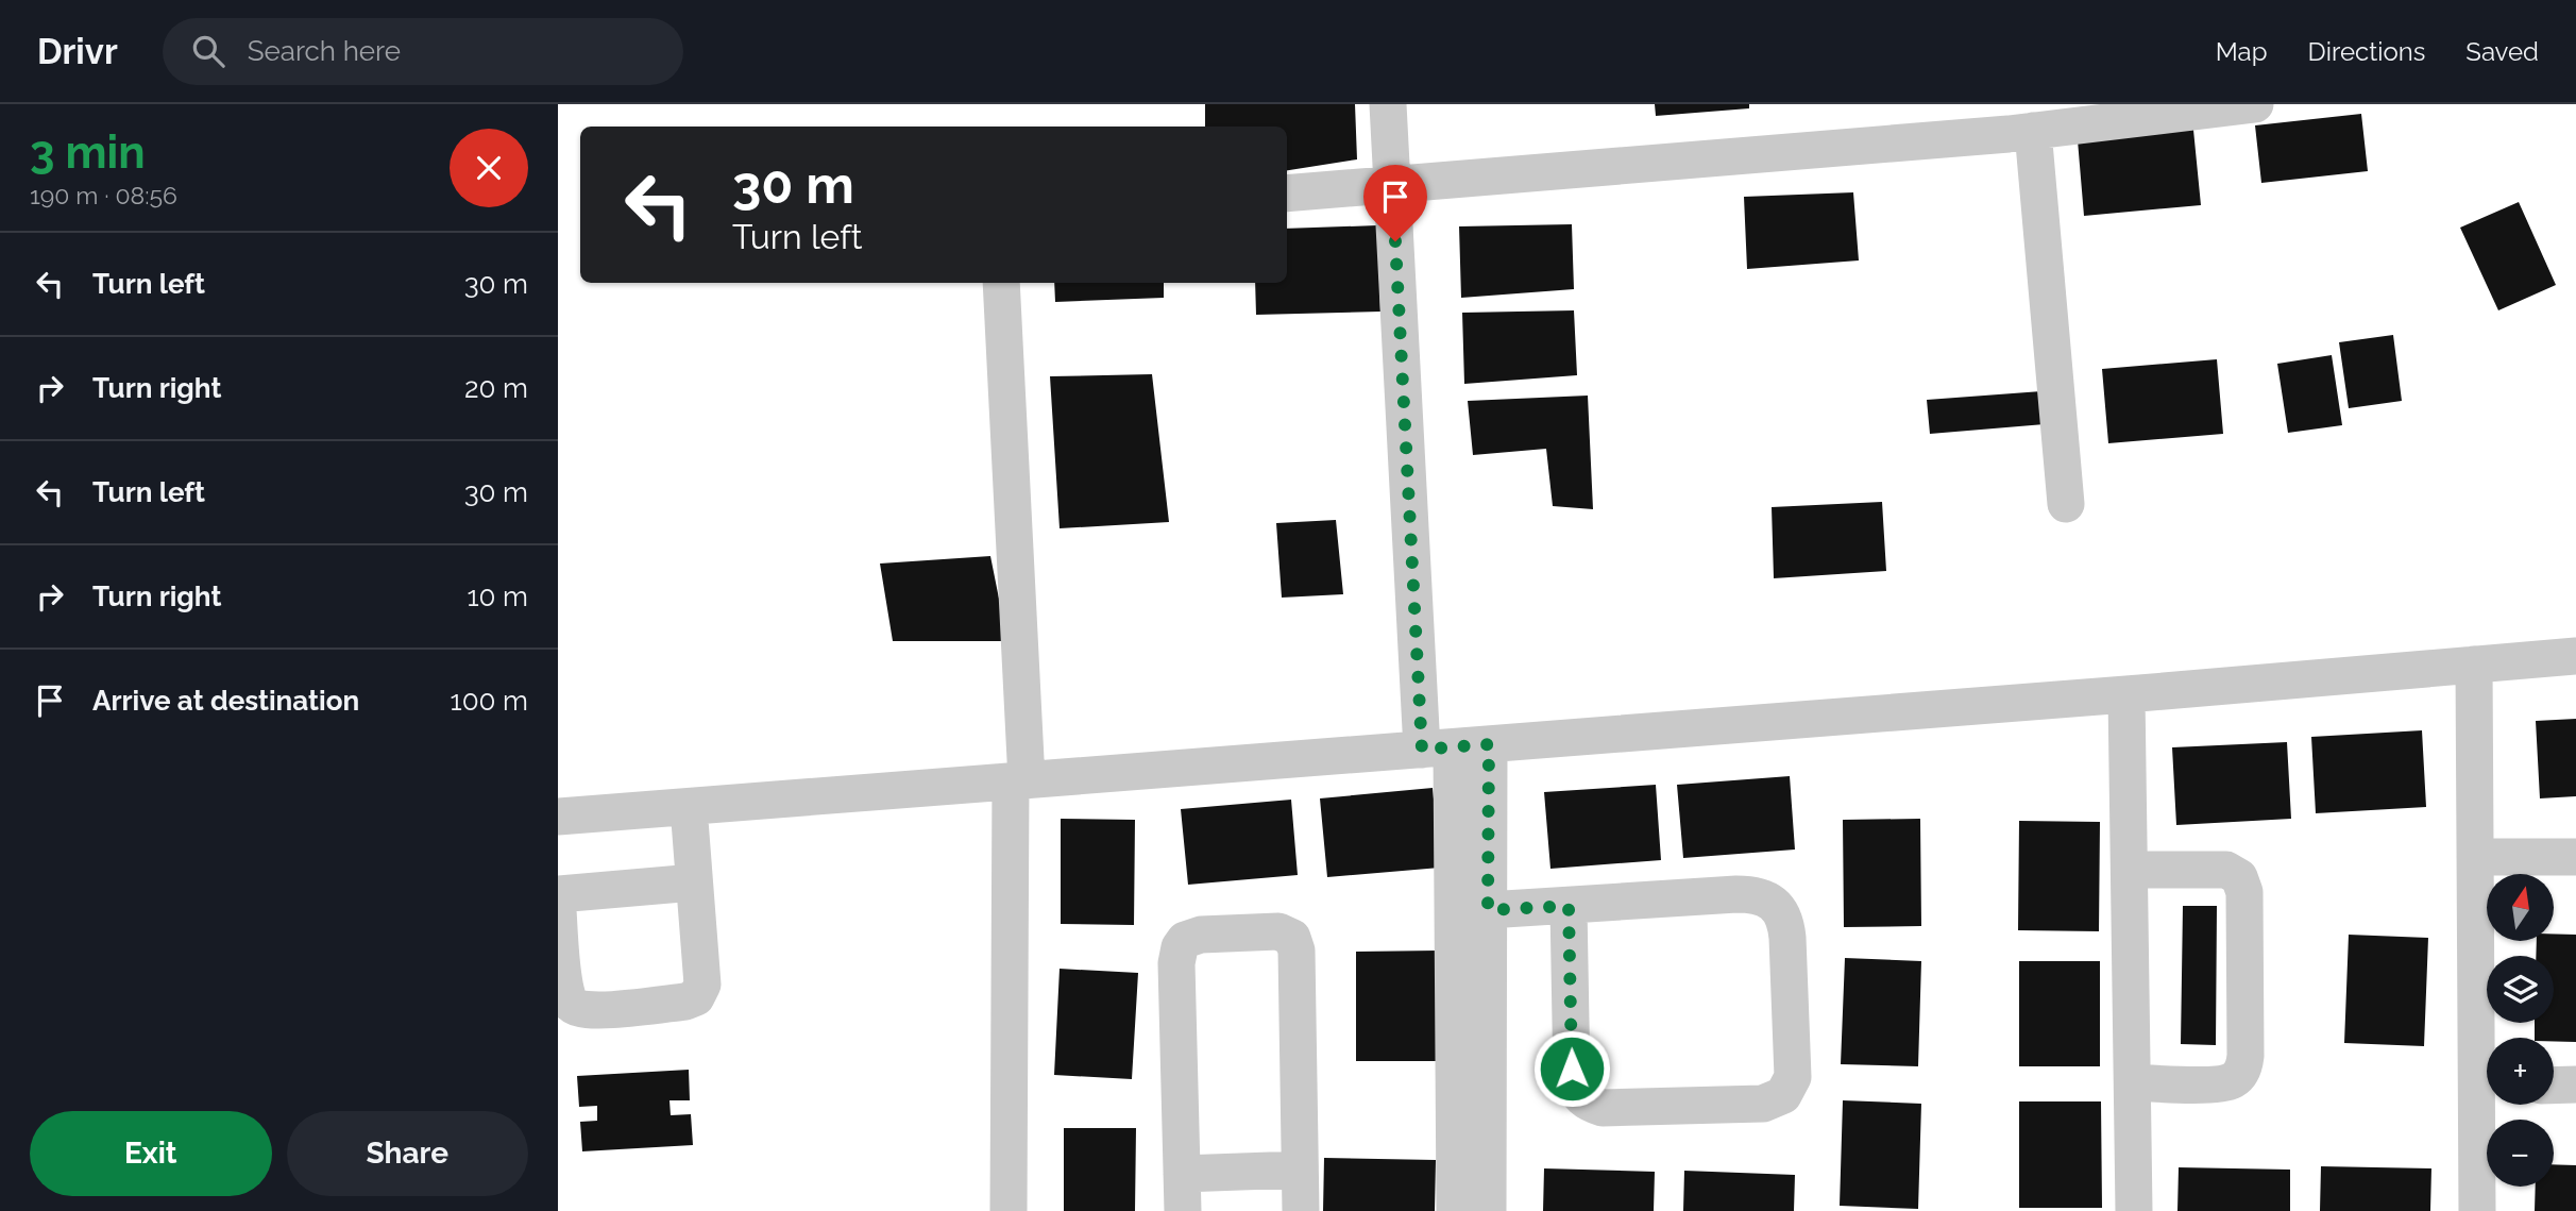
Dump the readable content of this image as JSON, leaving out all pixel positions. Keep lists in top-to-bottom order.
{
  "north": "top",
  "page": {
    "header": "Drivr",
    "search": "Search here",
    "nav": ["Map", "Directions", "Saved"],
    "heading": ["3 min", "190 m · 08:56"],
    "turn": ["30 m", "Turn left"],
    "list": [
      {
        "name": "Turn left",
        "value": "30 m"
      },
      {
        "name": "Turn right",
        "value": "20 m"
      },
      {
        "name": "Turn left",
        "value": "30 m"
      },
      {
        "name": "Turn right",
        "value": "10 m"
      },
      {
        "name": "Arrive at destination",
        "value": "100 m"
      }
    ],
    "map_buttons": ["+", "−"],
    "buttons": ["Exit", "Share"]
  }
}
